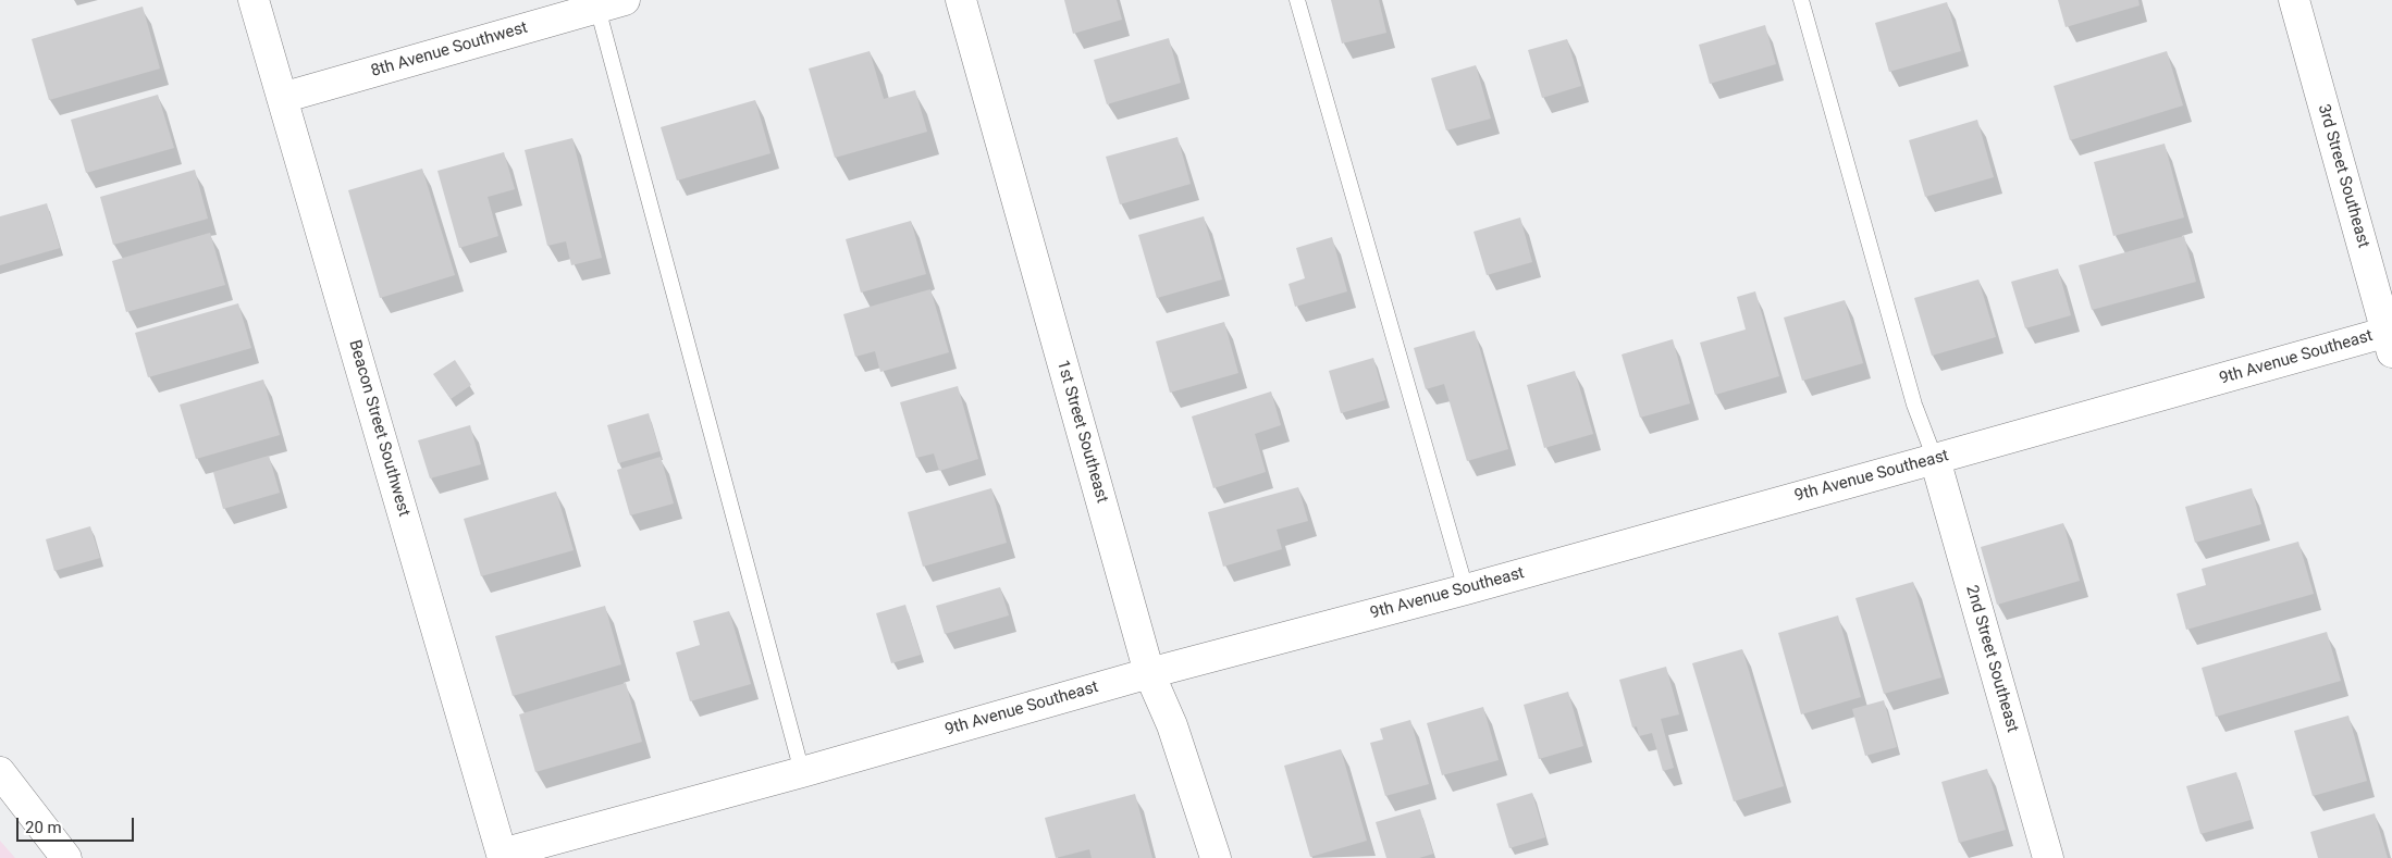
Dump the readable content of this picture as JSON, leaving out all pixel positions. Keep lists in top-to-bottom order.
{
  "streets": {
    "street": [
      "8th Avenue Southwest",
      "3rd Street Southeast",
      "9th Avenue Southeast",
      "Beacon Street Southwest",
      "1st Street Southeast",
      "2nd Street Southeast"
    ]
  },
  "crossings": [
    ["8th Avenue Southwest", "Beacon Street Southwest"],
    ["3rd Street Southeast", "9th Avenue Southeast"],
    ["9th Avenue Southeast", "Beacon Street Southwest"],
    ["9th Avenue Southeast", "1st Street Southeast"],
    ["9th Avenue Southeast", "2nd Street Southeast"]
  ],
  "scale_bar": "20 m"
}
